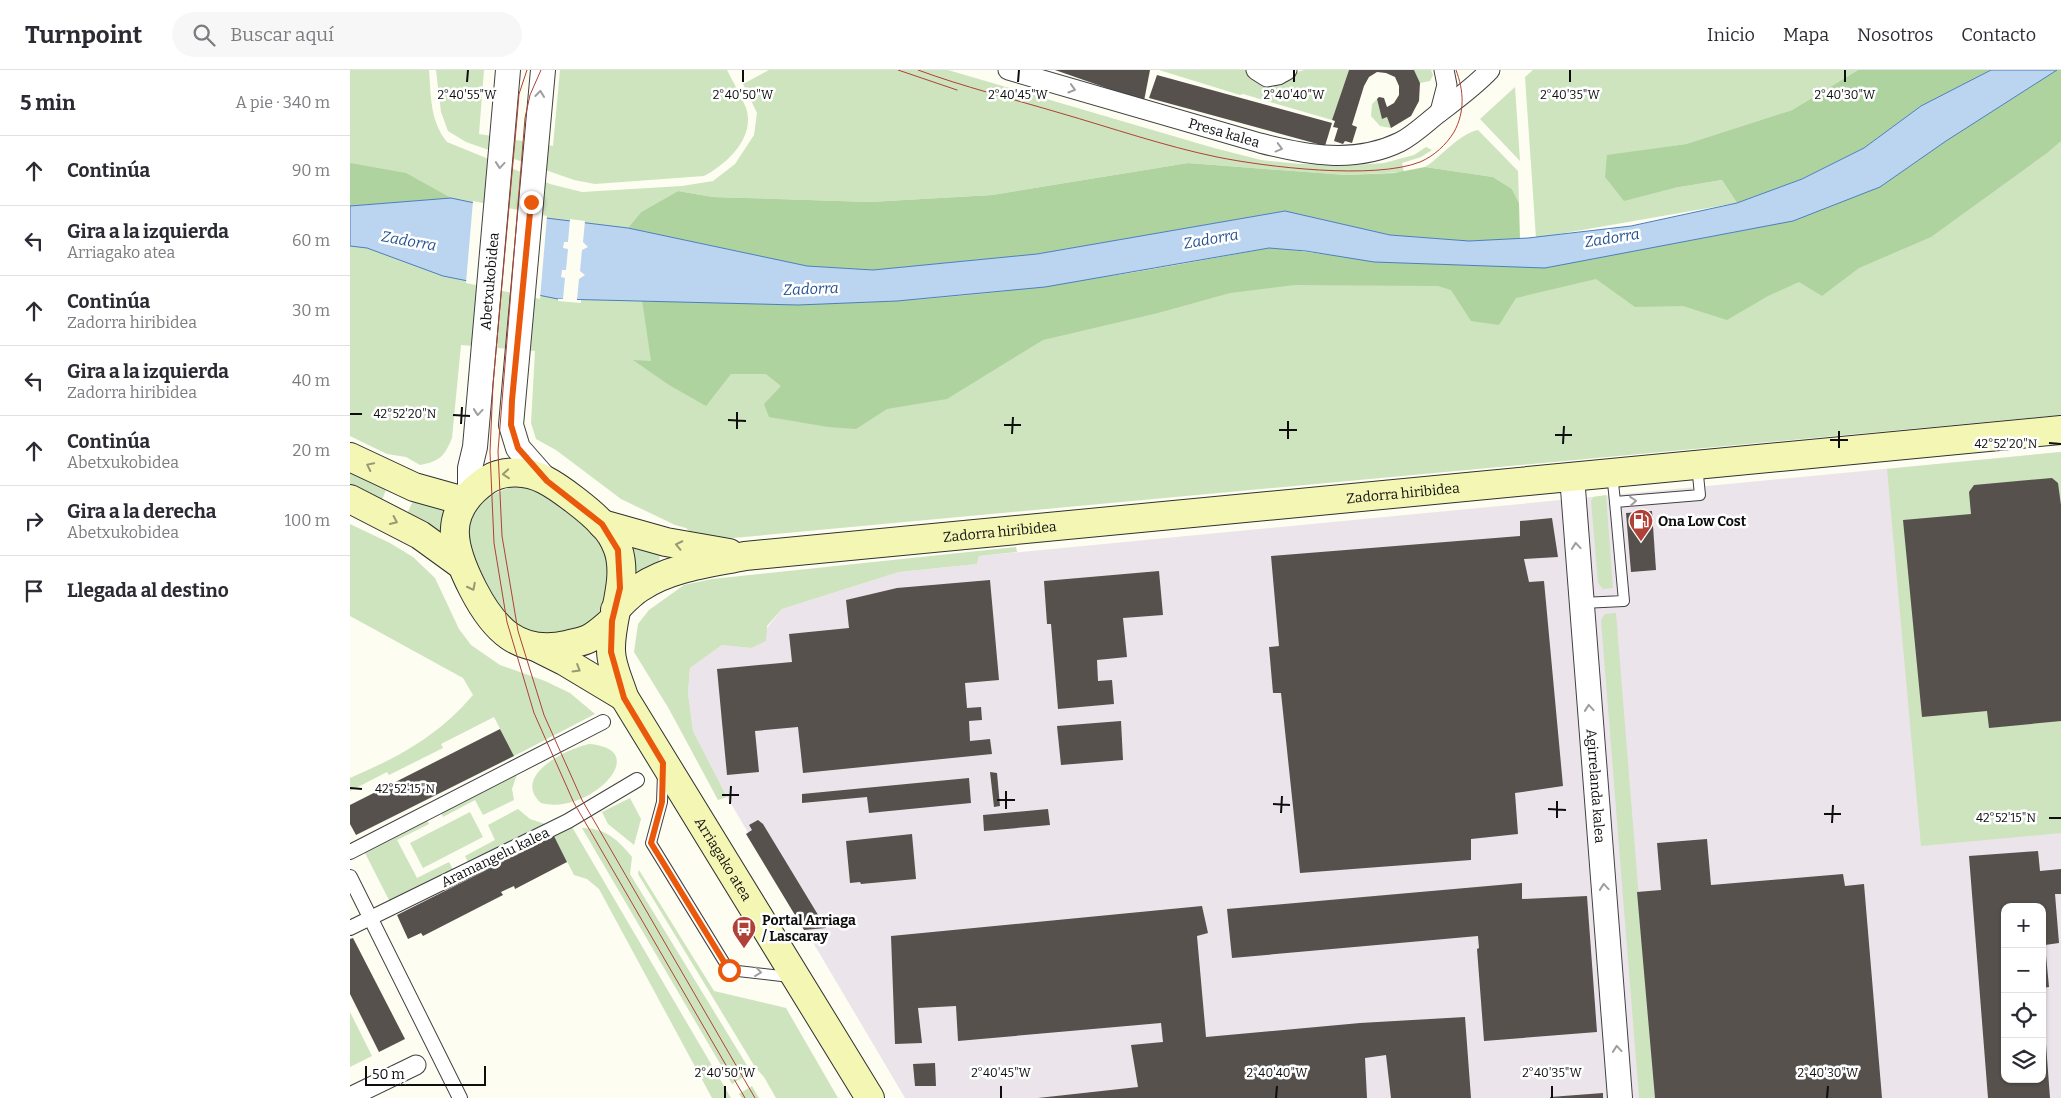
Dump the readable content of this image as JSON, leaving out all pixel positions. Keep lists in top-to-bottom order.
{
  "streets": {
    "main road": ["Zadorra hiribidea", "Arriagako atea"],
    "street": [
      "Presa kalea",
      "Abetxukobidea",
      "Agirrelanda kalea",
      "Aramangelu kalea"
    ]
  },
  "crossings": [
    ["Abetxukobidea", "Zadorra hiribidea"],
    ["Abetxukobidea", "Arriagako atea"],
    ["Zadorra hiribidea", "Agirrelanda kalea"],
    ["Zadorra hiribidea", "Arriagako atea"]
  ],
  "one_way": ["Presa kalea", "Agirrelanda kalea"],
  "water": ["Zadorra"],
  "places": {
    "fuel station": ["Ona Low Cost"],
    "bus stop": ["Portal Arriaga / Lascaray"]
  },
  "scale_bar": "50 m",
  "page": {
    "header": "Turnpoint",
    "search": "Buscar aquí",
    "nav": [
      "Inicio",
      "Mapa",
      "Nosotros",
      "Contacto"
    ],
    "heading": ["5 min", "A pie · 340 m"],
    "list": [
      ["Continúa", "90 m"],
      ["Gira a la izquierda", "Arriagako atea", "60 m"],
      ["Continúa", "Zadorra hiribidea", "30 m"],
      ["Gira a la izquierda", "Zadorra hiribidea", "40 m"],
      ["Continúa", "Abetxukobidea", "20 m"],
      ["Gira a la derecha", "Abetxukobidea", "100 m"],
      "Llegada al destino"
    ],
    "map_buttons": ["+", "−"],
    "scale": "50 m"
  },
  "coordinates": [
    "2°40'55\"W",
    "2°40'50\"W",
    "2°40'45\"W",
    "2°40'40\"W",
    "2°40'35\"W",
    "2°40'30\"W",
    "42°52'20\"N",
    "42°52'15\"N"
  ]
}
